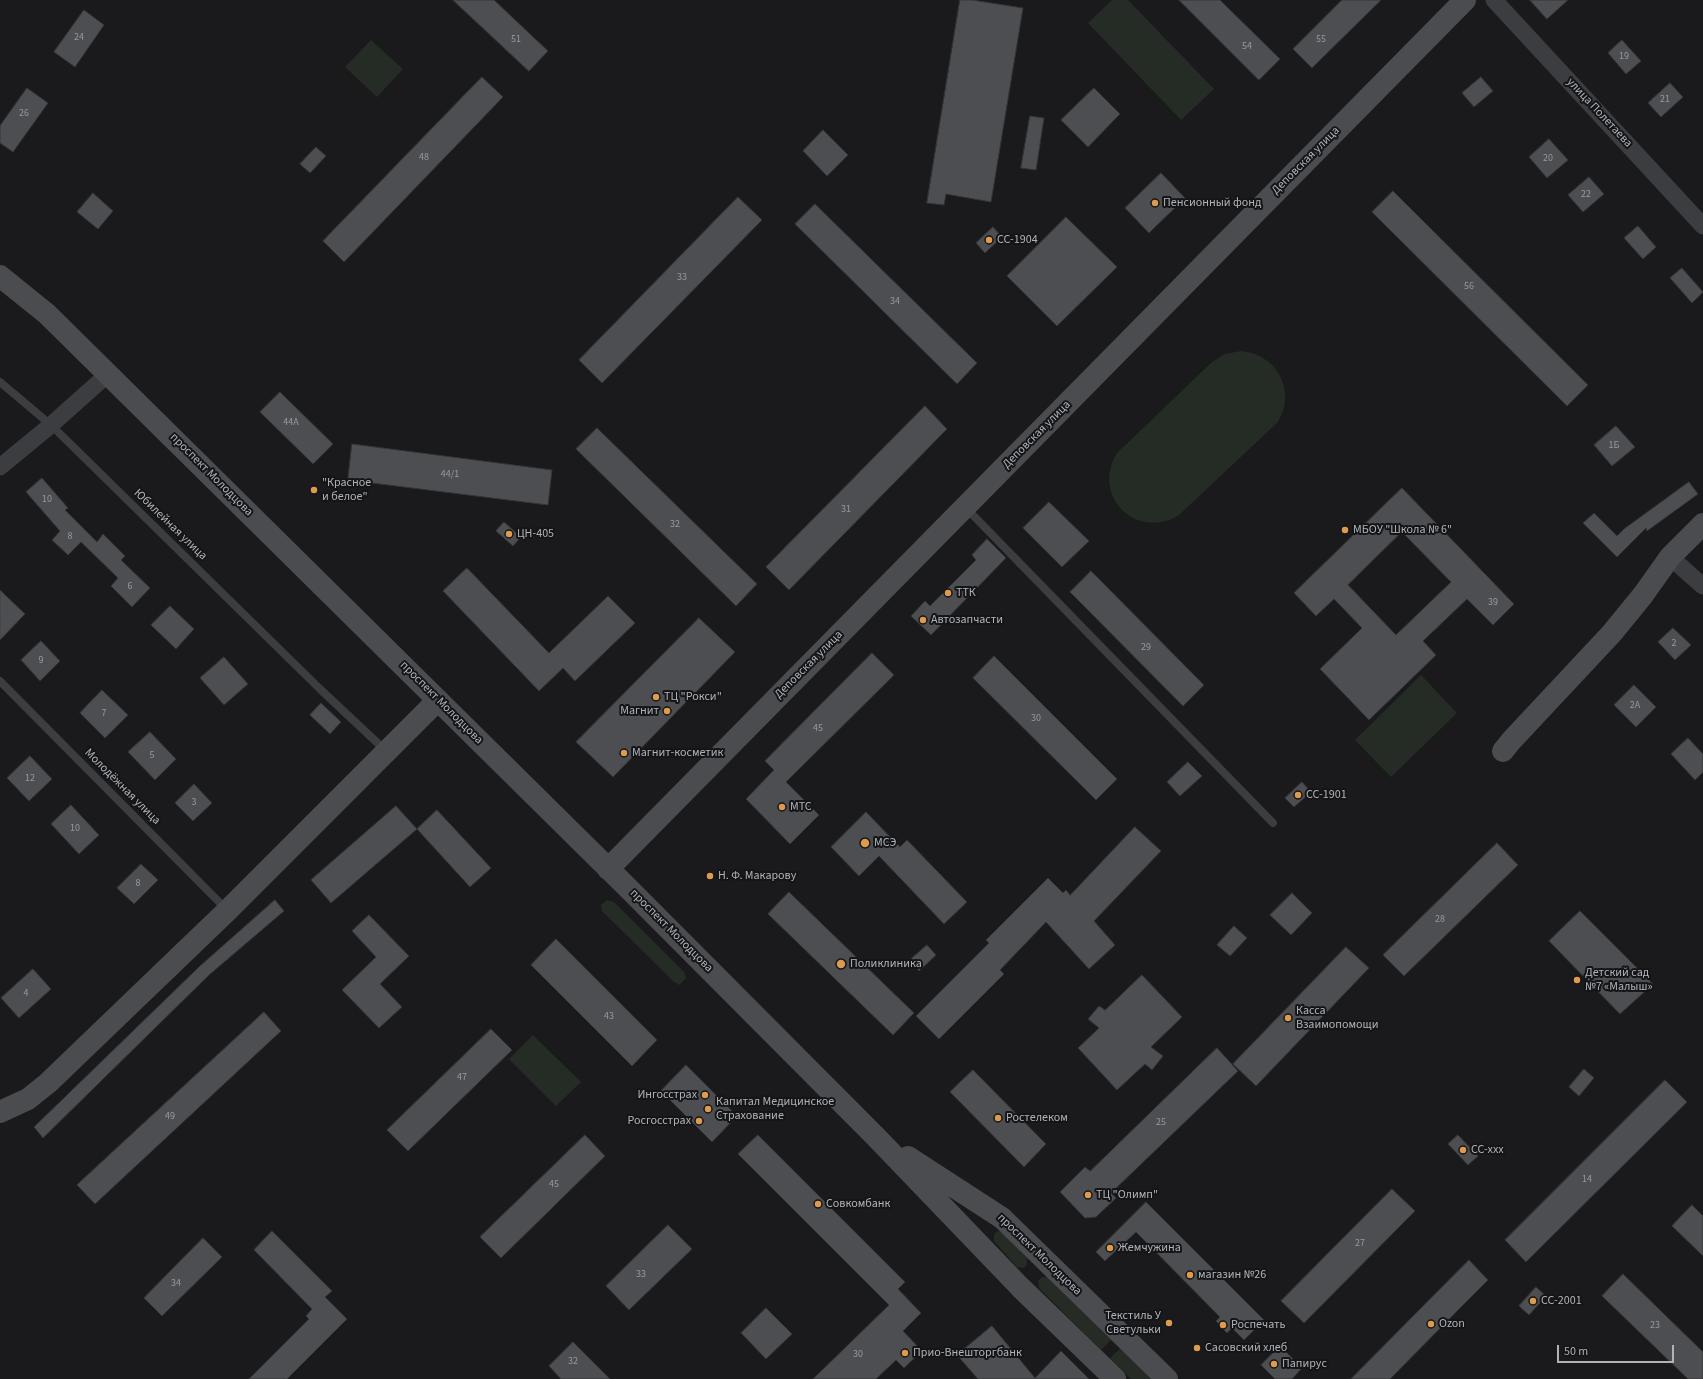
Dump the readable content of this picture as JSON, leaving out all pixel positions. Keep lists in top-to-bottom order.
{
  "streets": {
    "street": ["улица Полетаева", "Деповская улица", "проспект Молодцова"],
    "lane": ["Юбилейная улица", "Молодёжная улица"]
  },
  "crossings": [
    ["Деповская улица", "проспект Молодцова"]
  ],
  "places": [
    "Пенсионный фонд",
    "СС-1904",
    "\"Красное и белое\"",
    "МБОУ \"Школа № 6\"",
    "ЦН-405",
    "ТТК",
    "Автозапчасти",
    "ТЦ \"Рокси\"",
    "Магнит",
    "Магнит-косметик",
    "СС-1901",
    "МТС",
    "МСЭ",
    "Н. Ф. Макарову",
    "Поликлиника",
    "Детский сад №7 «Малыш»",
    "Касса Взаимопомощи",
    "Ингосстрах",
    "Капитал Медицинское Страхование",
    "Ростелеком",
    "Росгосстрах",
    "СС-ххх",
    "ТЦ \"Олимп\"",
    "Совкомбанк",
    "Жемчужина",
    "магазин №26",
    "СС-2001",
    "Текстиль У Светульки",
    "Ozon",
    "Роспечать",
    "Сасовский хлеб",
    "Прио-Внешторгбанк",
    "Папирус"
  ],
  "house_numbers": [
    "24",
    "51",
    "55",
    "54",
    "19",
    "21",
    "26",
    "48",
    "20",
    "22",
    "33",
    "56",
    "34",
    "44А",
    "1Б",
    "44/1",
    "10",
    "31",
    "32",
    "8",
    "6",
    "39",
    "2",
    "29",
    "9",
    "2А",
    "7",
    "30",
    "45",
    "5",
    "12",
    "3",
    "10",
    "8",
    "28",
    "4",
    "43",
    "47",
    "49",
    "25",
    "14",
    "45",
    "27",
    "33",
    "34",
    "23",
    "30",
    "32"
  ],
  "scale_bar": "50 m"
}
